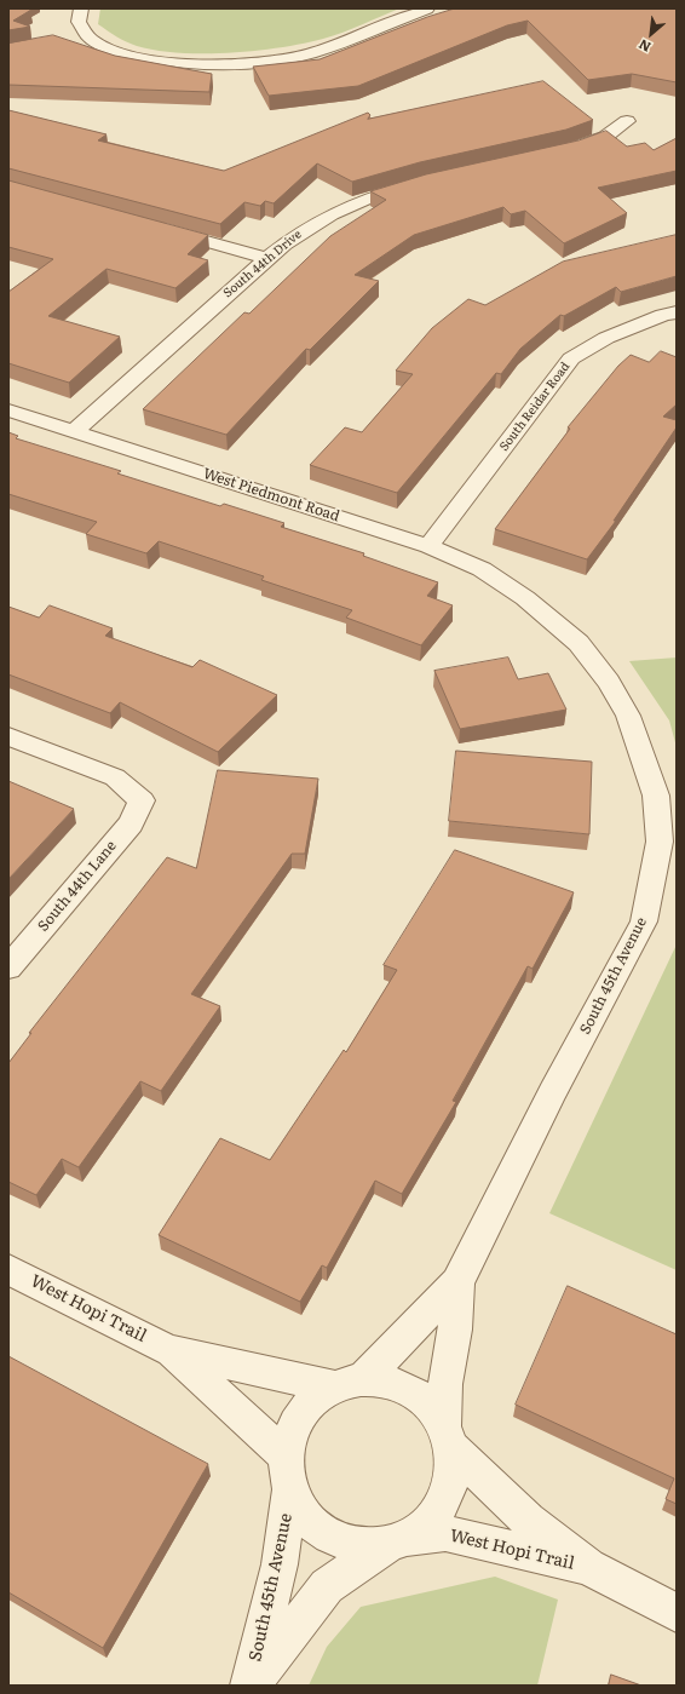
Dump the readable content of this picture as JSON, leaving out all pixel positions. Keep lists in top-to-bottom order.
{
  "streets": {
    "street": [
      "South 44th Drive",
      "South Reidar Road",
      "West Piedmont Road",
      "South 44th Lane",
      "South 45th Avenue",
      "West Hopi Trail"
    ]
  },
  "crossings": [
    ["South 44th Drive", "West Piedmont Road"],
    ["South Reidar Road", "West Piedmont Road"],
    ["West Piedmont Road", "South 45th Avenue"],
    ["South 45th Avenue", "West Hopi Trail"]
  ],
  "north": "bottom left"
}
